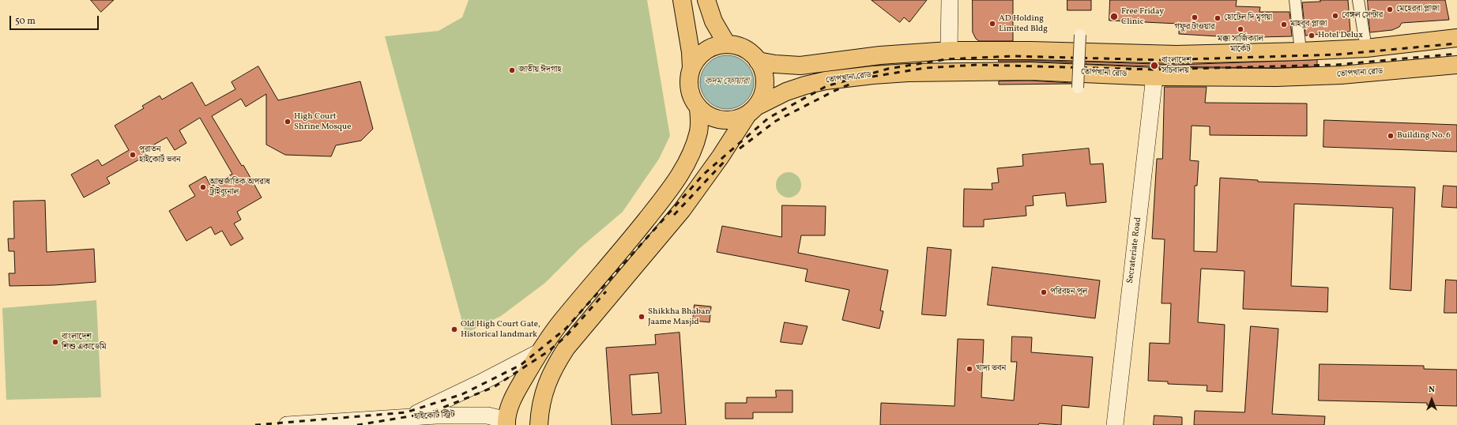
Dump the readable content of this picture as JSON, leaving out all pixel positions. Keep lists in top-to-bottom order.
{
  "streets": {
    "main road": ["তোপখানা রোড"],
    "street": ["Secrateriate Road", "হাইকোর্ট স্ট্রিট"]
  },
  "crossings": [
    ["তোপখানা রোড", "Secrateriate Road"]
  ],
  "water": ["কদম ফোয়ারা"],
  "places": [
    "মেহেরবা প্লাজা",
    "বেঙ্গল সেন্টার",
    "Free Friday Clinic",
    "গফুর টাওয়ার",
    "হোটেল দি মৃগয়া",
    "AD Holding Limited Bldg",
    "মাহবুব প্লাজা",
    "মক্কা সার্জিক্যাল মার্কেট",
    "Hotel Delux",
    "বাংলাদেশ সচিবালয়",
    "জাতীয় ঈদগাহ",
    "High Court Shrine Mosque",
    "Building No. 6",
    "পুরাতন হাইকোর্ট ভবন",
    "আন্তর্জাতিক অপরাধ ট্রাইব্যুনাল",
    "পরিবহন পুল",
    "Shikkha Bhaban Jaame Masjid",
    "Old High Court Gate, Historical landmark",
    "বাংলাদেশ শিশু একাডেমি",
    "খাদ্য ভবন"
  ],
  "scale_bar": "50 m",
  "north": "top"
}
